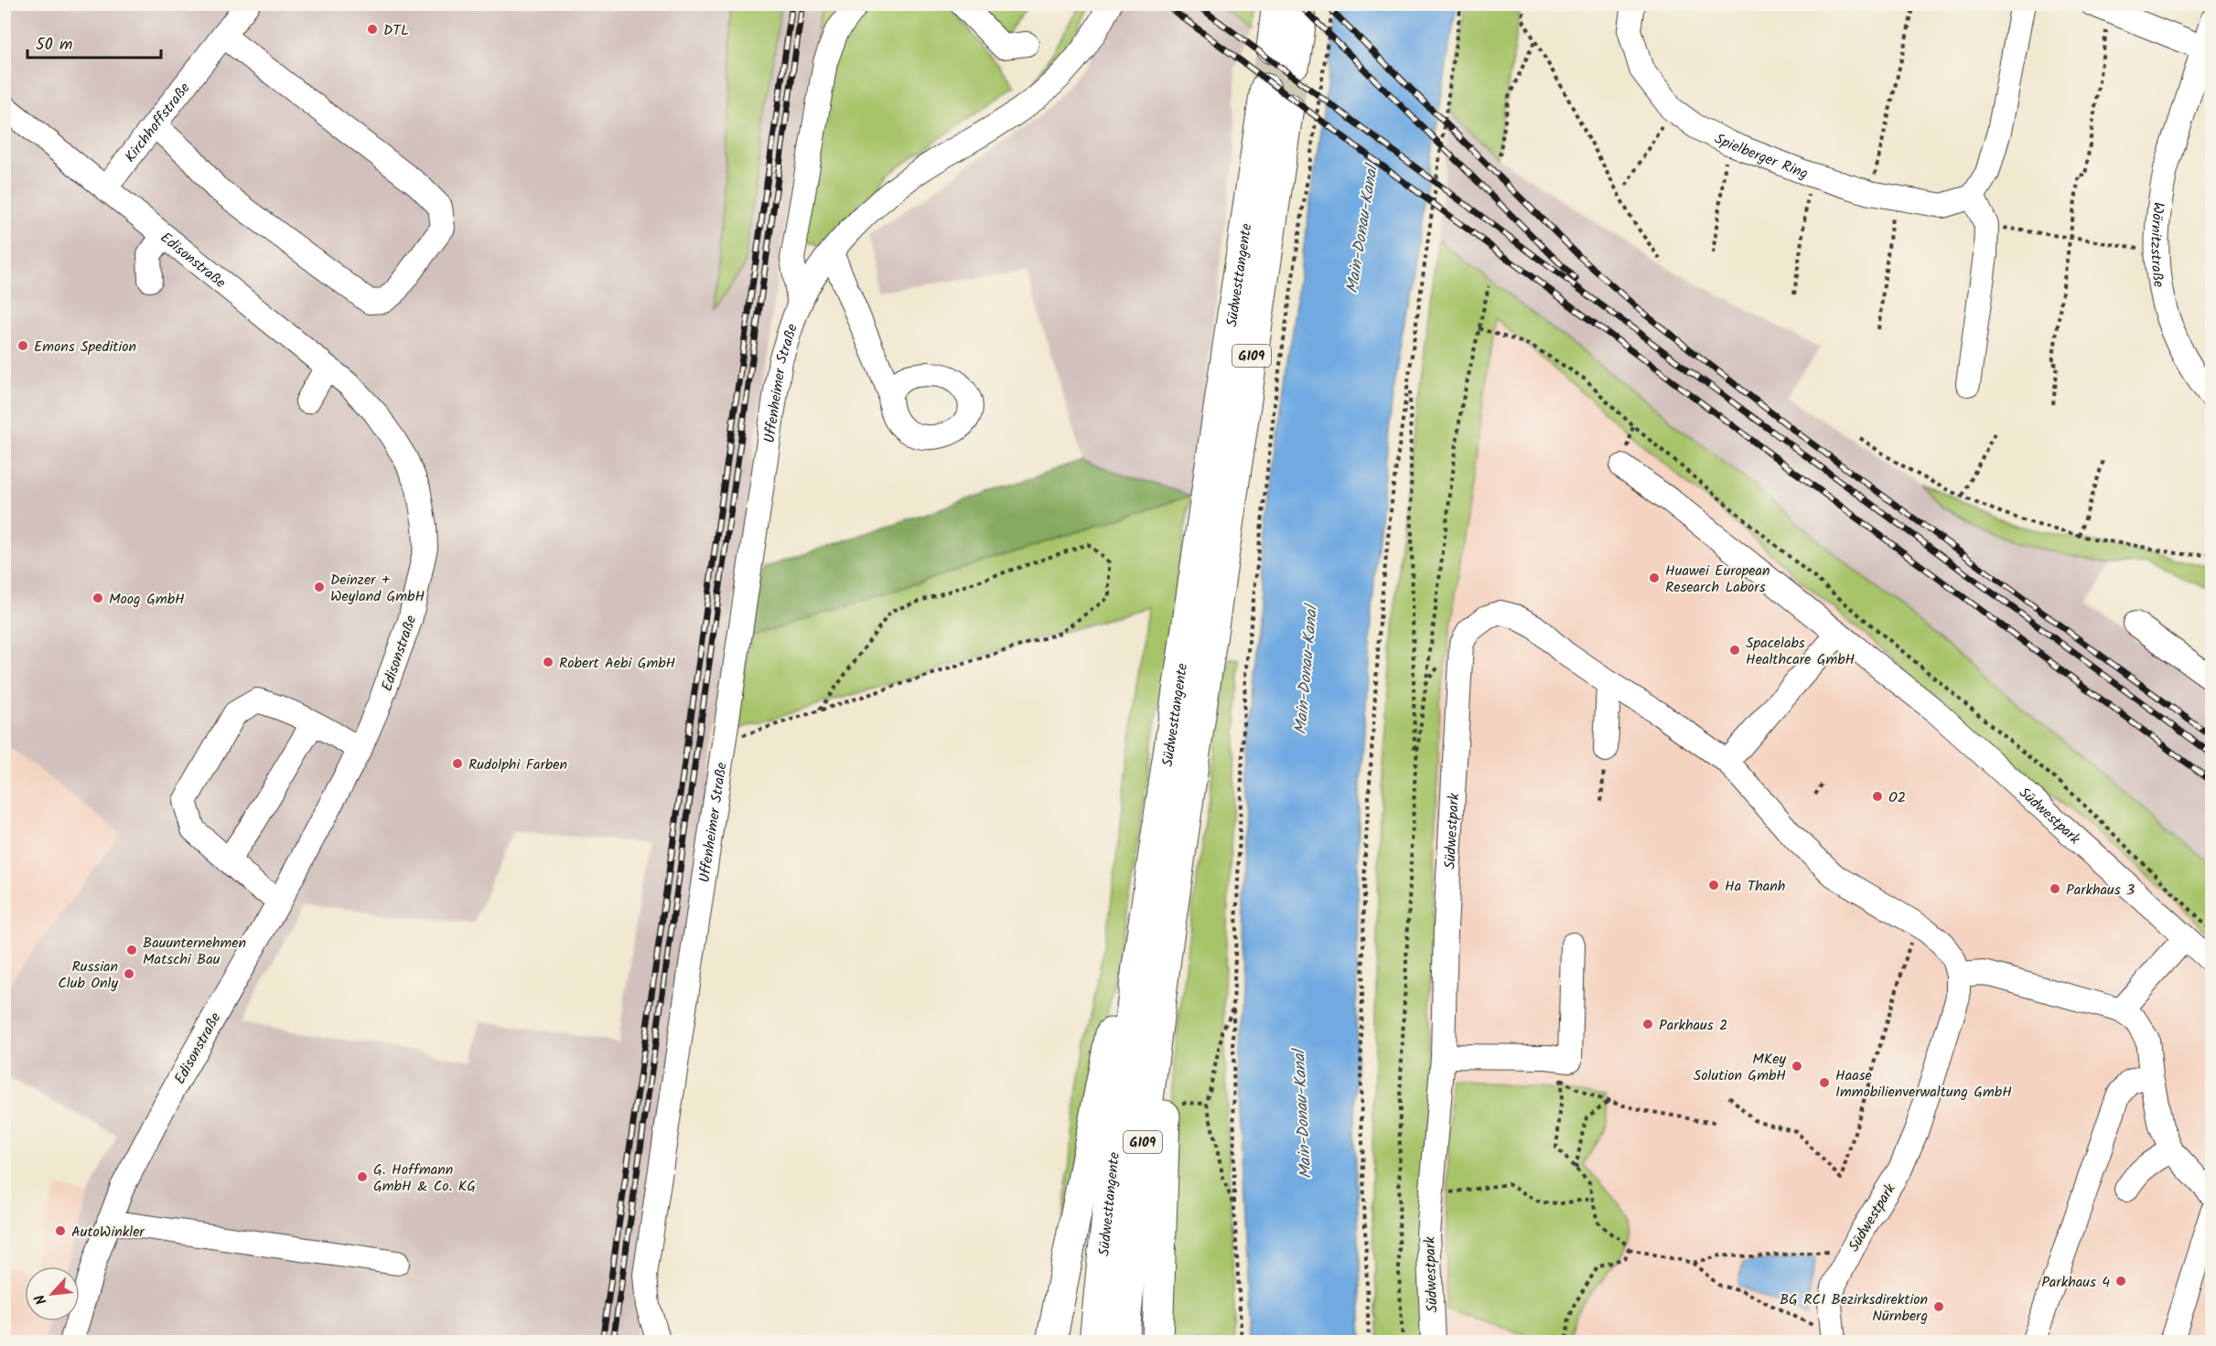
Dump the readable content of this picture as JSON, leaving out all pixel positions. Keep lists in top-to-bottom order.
{
  "streets": {
    "highway": ["Südwesttangente", "G109"],
    "street": [
      "Kirchhoffstraße",
      "Spielberger Ring",
      "Wörnitzstraße",
      "Edisonstraße",
      "Uffenheimer Straße",
      "Südwestpark"
    ]
  },
  "crossings": [
    ["Kirchhoffstraße", "Edisonstraße"]
  ],
  "water": ["Main-Donau-Kanal"],
  "places": [
    "DTL",
    "Emons Spedition",
    "Huawei European Research Labors",
    "Deinzer + Weyland GmbH",
    "Moog GmbH",
    "Spacelabs Healthcare GmbH",
    "Robert Aebi GmbH",
    "Rudolphi Farben",
    "O2",
    "Ha Thanh",
    "Parkhaus 3",
    "Bauunternehmen Matschi Bau",
    "Russian Club Only",
    "Parkhaus 2",
    "MKey Solution GmbH",
    "Haase Immobilienverwaltung GmbH",
    "G. Hoffmann GmbH & Co. KG",
    "AutoWinkler",
    "Parkhaus 4",
    "BG RCI Bezirksdirektion Nürnberg"
  ],
  "scale_bar": "50 m",
  "north": "bottom left"
}
